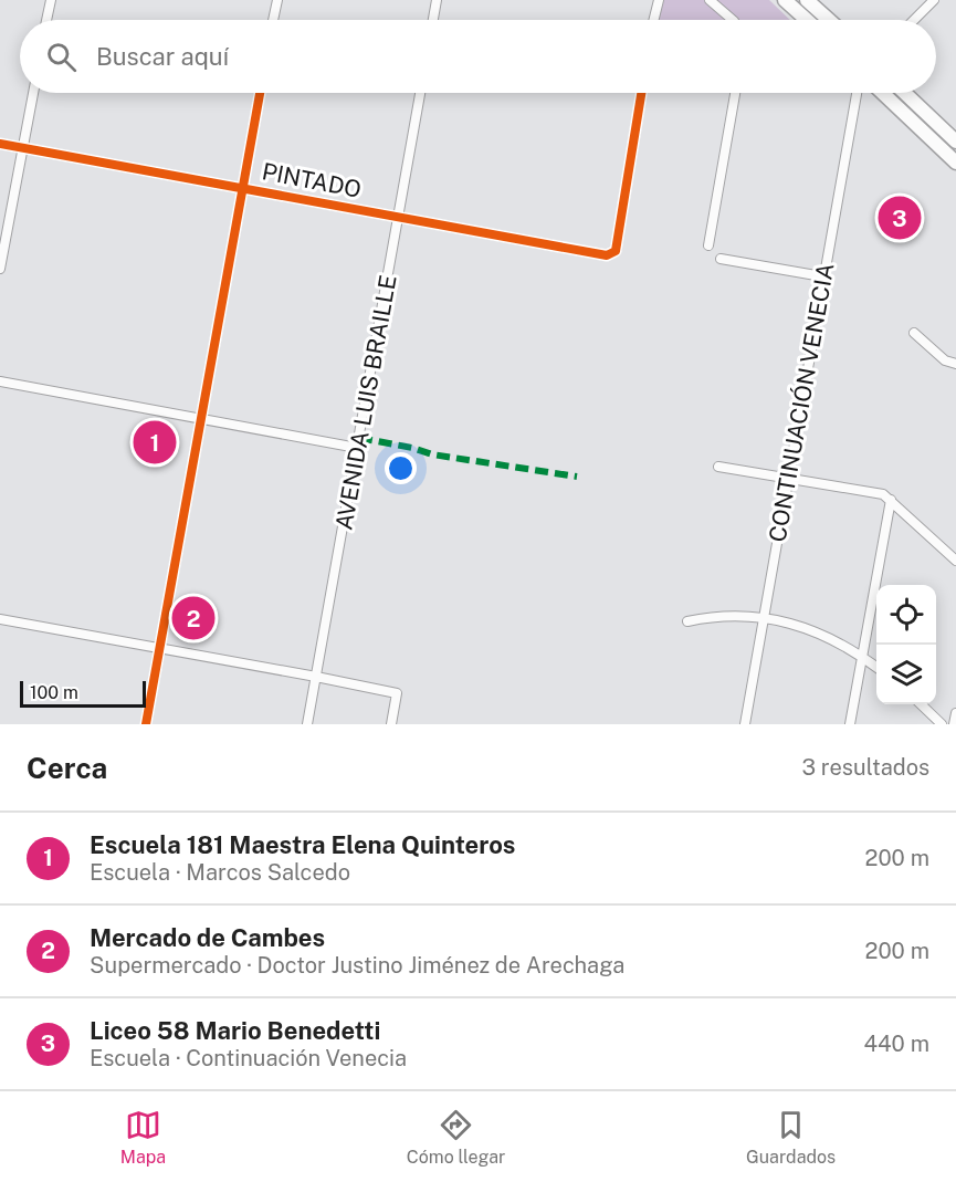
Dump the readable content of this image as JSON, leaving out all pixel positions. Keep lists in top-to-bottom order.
{
  "streets": {
    "street": ["PINTADO", "AVENIDA LUIS BRAILLE", "CONTINUACIÓN VENECIA"]
  },
  "crossings": [
    ["PINTADO", "AVENIDA LUIS BRAILLE"]
  ],
  "scale_bar": "100 m",
  "page": {
    "search": "Buscar aquí",
    "pins": ["3", "1", "2"],
    "scale": "100 m",
    "heading": ["Cerca", "3 resultados"],
    "list": [
      {
        "mark": "1",
        "name": "Escuela 181 Maestra Elena Quinteros",
        "note": "Escuela · Marcos Salcedo",
        "value": "200 m"
      },
      {
        "mark": "2",
        "name": "Mercado de Cambes",
        "note": "Supermercado · Doctor Justino Jiménez de Arechaga",
        "value": "200 m"
      },
      {
        "mark": "3",
        "name": "Liceo 58 Mario Benedetti",
        "note": "Escuela · Continuación Venecia",
        "value": "440 m"
      }
    ],
    "nav": ["Mapa", "Cómo llegar", "Guardados"]
  }
}
